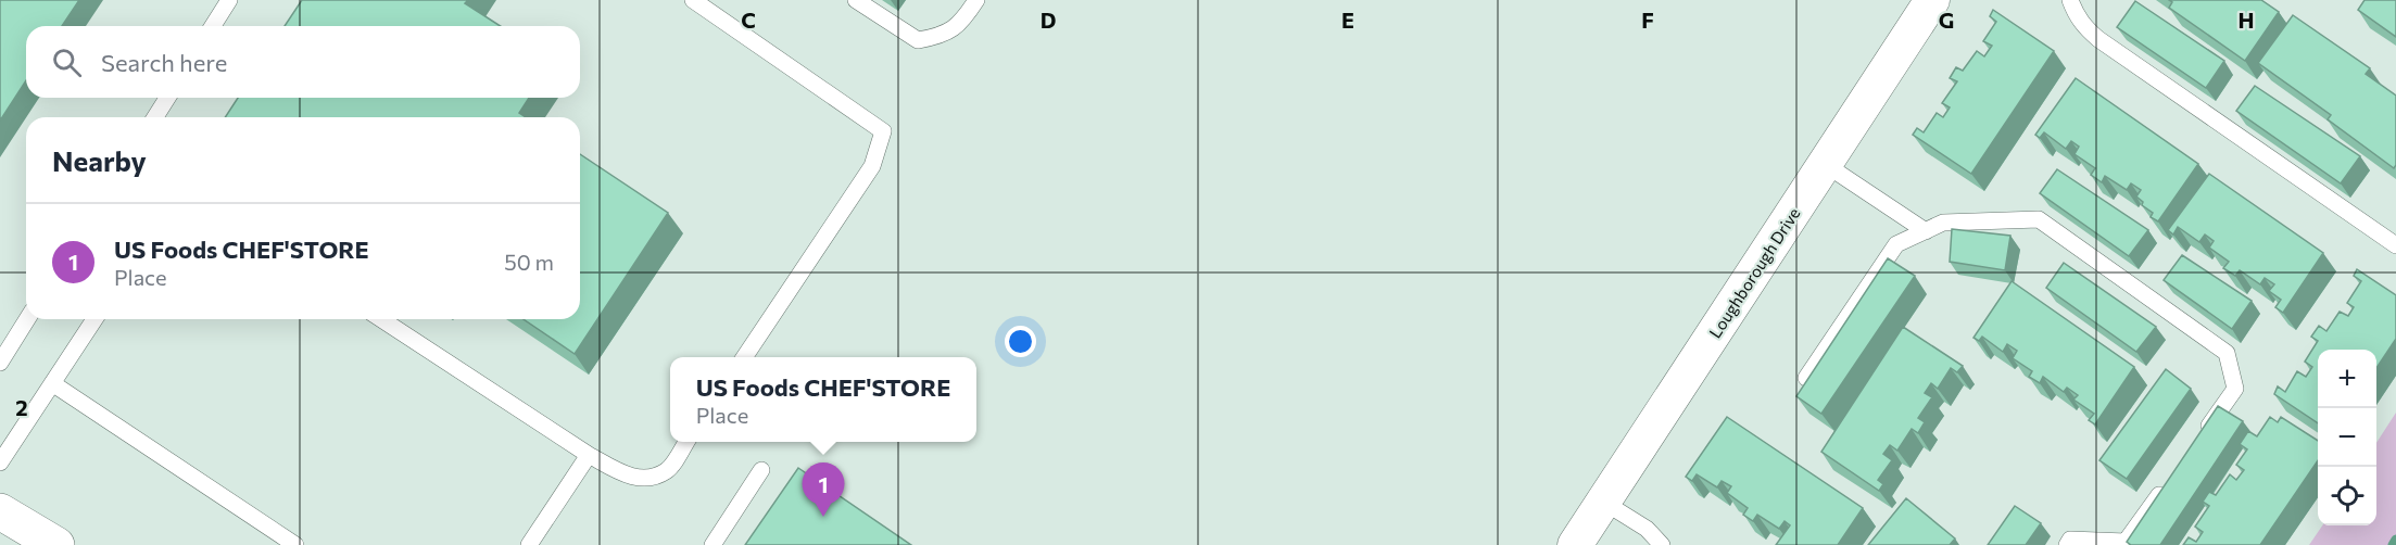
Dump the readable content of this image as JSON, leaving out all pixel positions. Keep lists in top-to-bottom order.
{
  "streets": {
    "street": ["Loughborough Drive"]
  },
  "page": {
    "search": "Search here",
    "heading": "Nearby",
    "list": [
      {
        "mark": "1",
        "name": "US Foods CHEF'STORE",
        "note": "Place",
        "value": "50 m"
      }
    ],
    "map_buttons": ["+", "−"],
    "popup": ["US Foods CHEF'STORE", "Place"],
    "pins": "1"
  },
  "grid": {
    "columns": [
      "C",
      "D",
      "E",
      "F",
      "G",
      "H"
    ],
    "rows": ["2"]
  }
}
